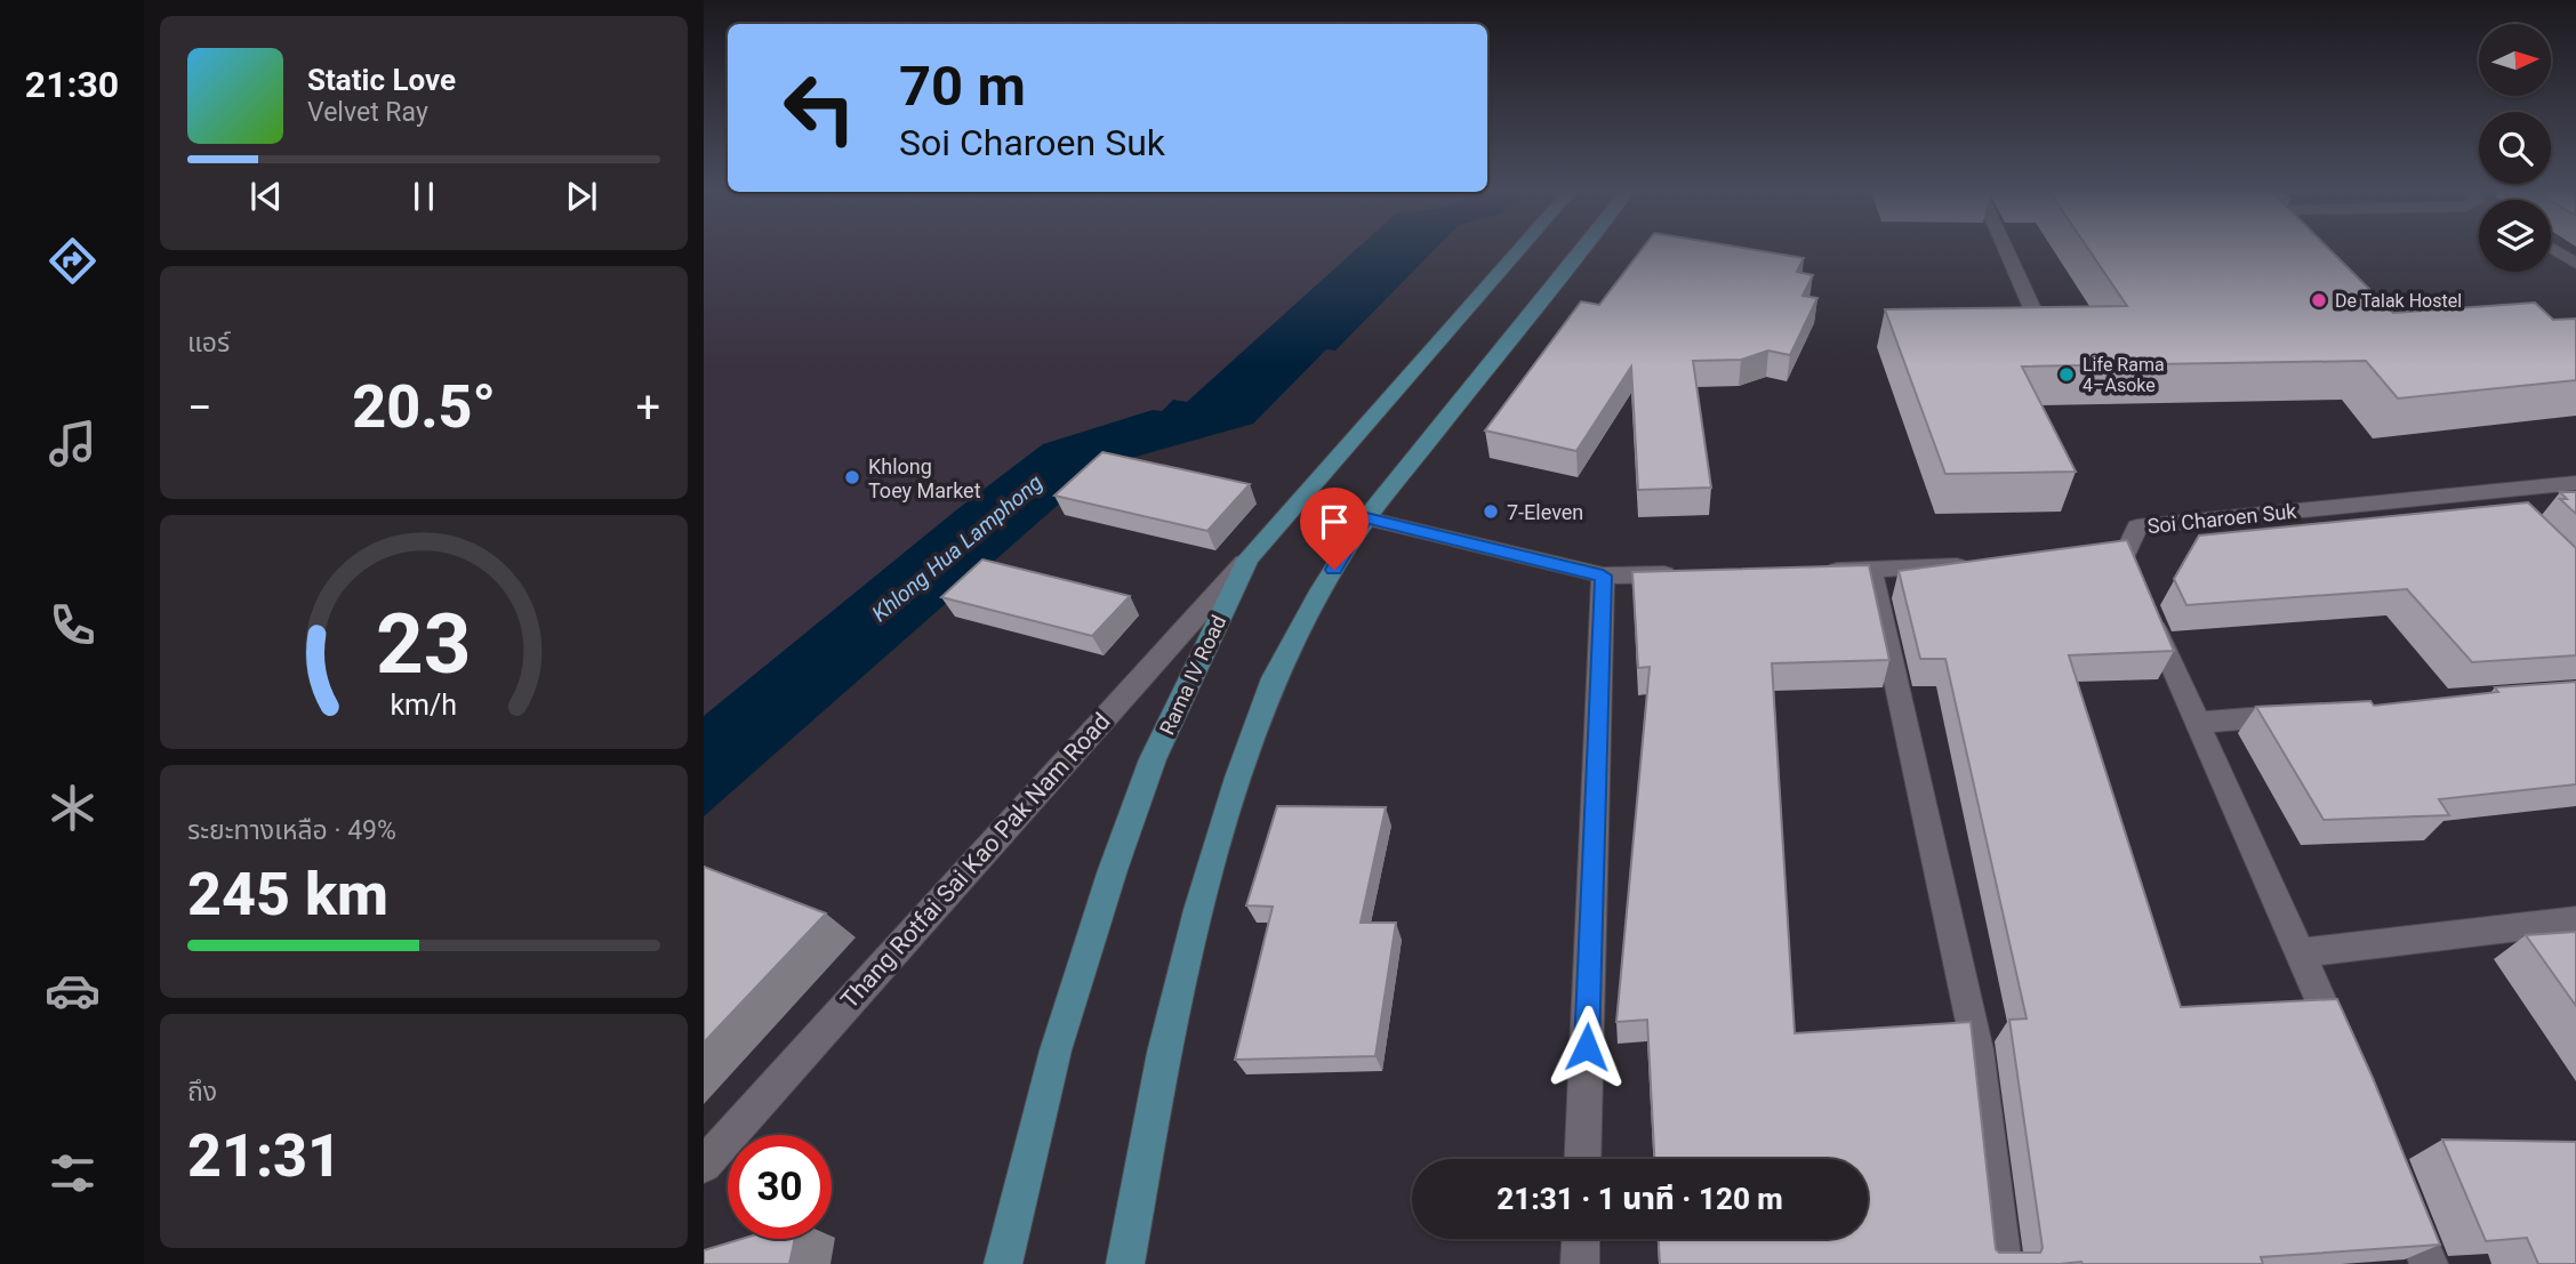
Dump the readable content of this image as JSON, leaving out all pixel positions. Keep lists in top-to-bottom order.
{
  "streets": {
    "main road": ["Rama IV Road"],
    "street": ["Soi Charoen Suk", "Thang Rotfai Sai Kao Pak Nam Road"]
  },
  "crossings": [
    ["Rama IV Road", "Thang Rotfai Sai Kao Pak Nam Road"]
  ],
  "water": ["Khlong Hua Lamphong"],
  "places": [
    "De Talak Hostel",
    "Life Rama 4–Asoke",
    "Khlong Toey Market",
    "7-Eleven"
  ],
  "north": "right",
  "page": {
    "tabs": "21:30",
    "turn": ["70 m", "Soi Charoen Suk"],
    "song": ["Static Love", "Velvet Ray"],
    "tile": [
      "แอร์",
      ["ระยะทางเหลือ · 49%", "245 km"],
      ["ถึง", "21:31"]
    ],
    "heat": ["−", "20.5°", "+"],
    "limit": "30",
    "trip": "21:31 · 1 นาที · 120 m",
    "gauge": ["23", "km/h"]
  }
}
